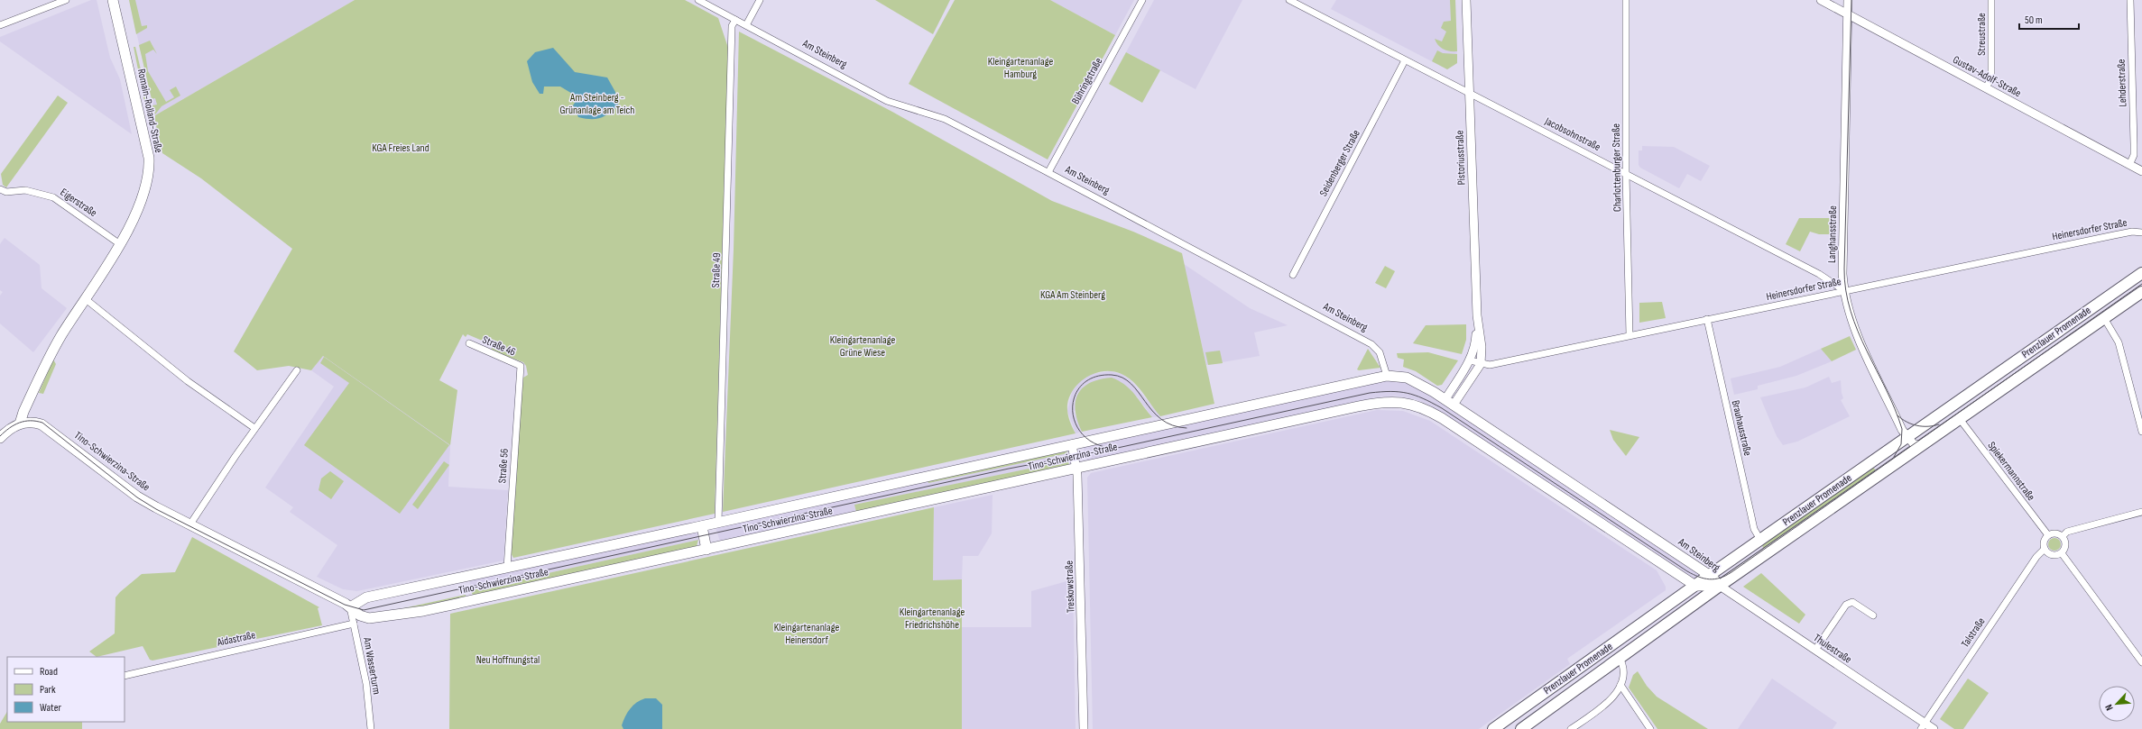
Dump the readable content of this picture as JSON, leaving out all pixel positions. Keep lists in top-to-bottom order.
{
  "streets": {
    "main road": [
      "Am Steinberg",
      "Romain-Rolland-Straße",
      "Prenzlauer Promenade",
      "Tino-Schwierzina-Straße"
    ],
    "street": [
      "Streustraße",
      "Gustav-Adolf-Straße",
      "Bühringstraße",
      "Lehderstraße",
      "Jacobsohnstraße",
      "Pistoriusstraße",
      "Seidenberger Straße",
      "Charlottenburger Straße",
      "Eigerstraße",
      "Heinersdorfer Straße",
      "Langhansstraße",
      "Straße 49",
      "Straße 46",
      "Brauhausstraße",
      "Straße 56",
      "Spiekermannstraße",
      "Treskowstraße",
      "Talstraße",
      "Aidastraße",
      "Thulestraße",
      "Am Wasserturm"
    ]
  },
  "crossings": [
    ["Streustraße", "Gustav-Adolf-Straße"],
    ["Am Steinberg", "Bühringstraße"],
    ["Am Steinberg", "Pistoriusstraße"],
    ["Am Steinberg", "Straße 49"],
    ["Am Steinberg", "Prenzlauer Promenade"],
    ["Am Steinberg", "Tino-Schwierzina-Straße"],
    ["Am Steinberg", "Thulestraße"],
    ["Gustav-Adolf-Straße", "Lehderstraße"],
    ["Gustav-Adolf-Straße", "Langhansstraße"],
    ["Romain-Rolland-Straße", "Eigerstraße"],
    ["Romain-Rolland-Straße", "Tino-Schwierzina-Straße"],
    ["Jacobsohnstraße", "Pistoriusstraße"],
    ["Jacobsohnstraße", "Seidenberger Straße"],
    ["Jacobsohnstraße", "Charlottenburger Straße"],
    ["Jacobsohnstraße", "Heinersdorfer Straße"],
    ["Jacobsohnstraße", "Langhansstraße"],
    ["Pistoriusstraße", "Heinersdorfer Straße"],
    ["Charlottenburger Straße", "Heinersdorfer Straße"],
    ["Heinersdorfer Straße", "Langhansstraße"],
    ["Heinersdorfer Straße", "Brauhausstraße"],
    ["Langhansstraße", "Prenzlauer Promenade"],
    ["Straße 49", "Tino-Schwierzina-Straße"],
    ["Prenzlauer Promenade", "Brauhausstraße"],
    ["Prenzlauer Promenade", "Spiekermannstraße"],
    ["Prenzlauer Promenade", "Thulestraße"],
    ["Straße 46", "Straße 56"],
    ["Tino-Schwierzina-Straße", "Straße 56"],
    ["Tino-Schwierzina-Straße", "Treskowstraße"],
    ["Tino-Schwierzina-Straße", "Am Wasserturm"],
    ["Spiekermannstraße", "Talstraße"],
    ["Talstraße", "Thulestraße"],
    ["Aidastraße", "Am Wasserturm"]
  ],
  "parks": [
    "Kleingartenanlage Hamburg",
    "Am Steinberg - Grünanlage am Teich",
    "KGA Freies Land",
    "KGA Am Steinberg",
    "Kleingartenanlage Grüne Wiese",
    "Kleingartenanlage Friedrichshöhe",
    "Kleingartenanlage Heinersdorf",
    "Neu Hoffnungstal"
  ],
  "legend": ["Road", "Park", "Water"],
  "scale_bar": "50 m",
  "north": "bottom left"
}
